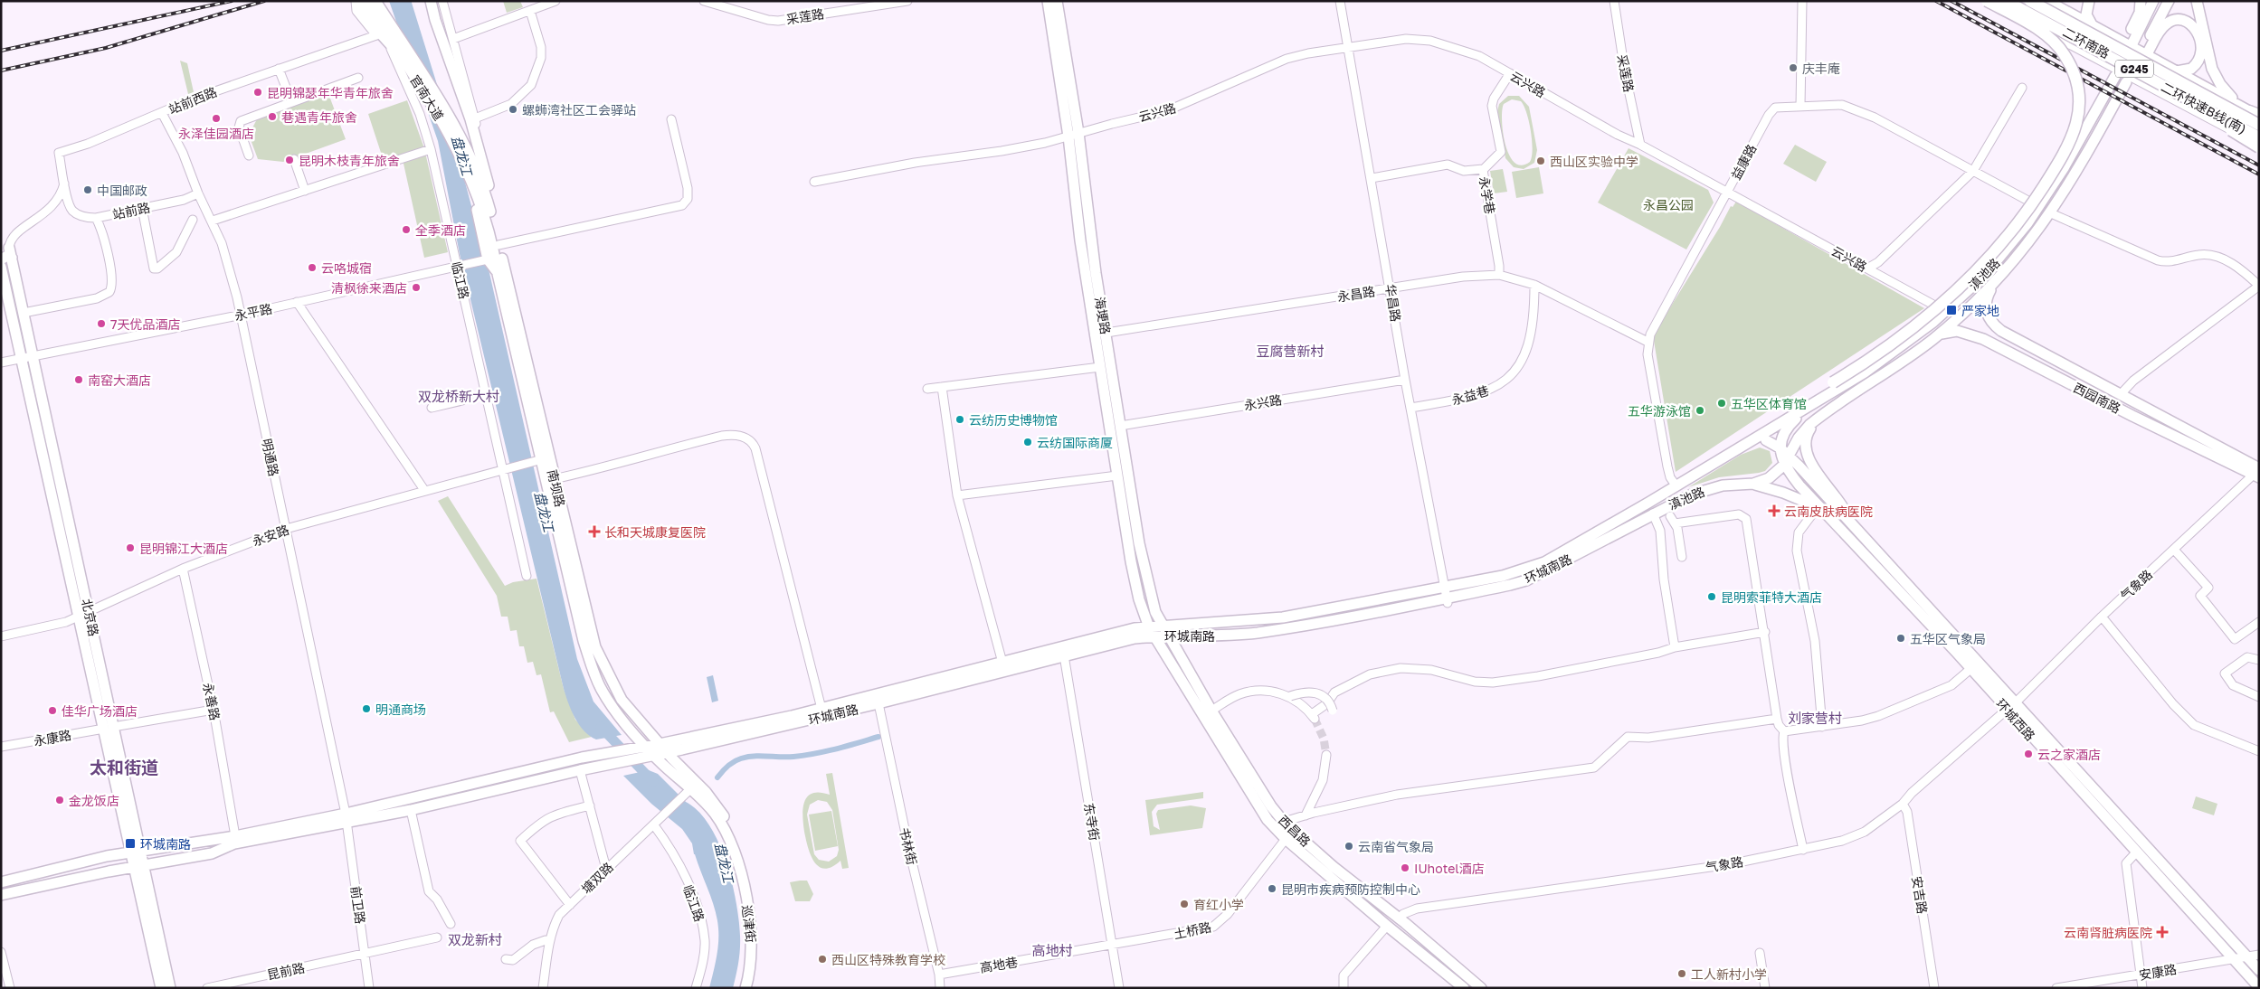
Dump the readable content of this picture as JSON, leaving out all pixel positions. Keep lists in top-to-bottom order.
{
  "streets": {
    "highway": ["二环快速B线(南)"],
    "main road": [
      "二环南路",
      "G245",
      "官南大道",
      "滇池路",
      "海埂路",
      "西园南路",
      "南坝路",
      "环城南路",
      "北京路",
      "环城西路",
      "西昌路",
      "巡津街"
    ],
    "street": [
      "采莲路",
      "云兴路",
      "站前西路",
      "益康路",
      "永学巷",
      "站前路",
      "临江路",
      "永昌路",
      "华昌路",
      "永平路",
      "永益巷",
      "永兴路",
      "明通路",
      "永安路",
      "气象路",
      "永善路",
      "永康路",
      "东寺街",
      "书林街",
      "塘双路",
      "安吉路",
      "前卫路",
      "土桥路",
      "高地巷",
      "昆前路",
      "安康路"
    ]
  },
  "crossings": [
    ["采莲路", "云兴路"],
    ["二环南路", "二环快速B线(南)"],
    ["云兴路", "益康路"],
    ["云兴路", "永学巷"],
    ["云兴路", "滇池路"],
    ["云兴路", "华昌路"],
    ["云兴路", "海埂路"],
    ["官南大道", "南坝路"],
    ["站前西路", "站前路"],
    ["站前西路", "临江路"],
    ["站前西路", "明通路"],
    ["益康路", "滇池路"],
    ["益康路", "永昌路"],
    ["永学巷", "永昌路"],
    ["站前路", "明通路"],
    ["滇池路", "西园南路"],
    ["滇池路", "环城南路"],
    ["滇池路", "环城西路"],
    ["临江路", "永平路"],
    ["临江路", "永安路"],
    ["临江路", "塘双路"],
    ["永昌路", "华昌路"],
    ["永昌路", "海埂路"],
    ["永昌路", "永益巷"],
    ["华昌路", "永益巷"],
    ["华昌路", "永兴路"],
    ["华昌路", "环城南路"],
    ["永平路", "明通路"],
    ["永平路", "南坝路"],
    ["永平路", "北京路"],
    ["海埂路", "永兴路"],
    ["海埂路", "环城南路"],
    ["海埂路", "西昌路"],
    ["西园南路", "气象路"],
    ["明通路", "永安路"],
    ["明通路", "环城南路"],
    ["明通路", "前卫路"],
    ["南坝路", "永安路"],
    ["南坝路", "环城南路"],
    ["南坝路", "巡津街"],
    ["永安路", "北京路"],
    ["永安路", "永善路"],
    ["环城南路", "北京路"],
    ["环城南路", "永善路"],
    ["环城南路", "东寺街"],
    ["环城南路", "西昌路"],
    ["环城南路", "书林街"],
    ["环城南路", "前卫路"],
    ["环城南路", "巡津街"],
    ["气象路", "环城西路"],
    ["气象路", "西昌路"],
    ["气象路", "安吉路"],
    ["北京路", "永康路"],
    ["永善路", "永康路"],
    ["环城西路", "安康路"],
    ["东寺街", "土桥路"],
    ["东寺街", "高地巷"],
    ["西昌路", "土桥路"],
    ["书林街", "高地巷"],
    ["塘双路", "巡津街"],
    ["前卫路", "昆前路"],
    ["土桥路", "高地巷"]
  ],
  "districts": [
    "豆腐营新村",
    "双龙桥新大村",
    "刘家营村",
    "太和街道",
    "双龙新村",
    "高地村"
  ],
  "water": ["盘龙江"],
  "parks": ["永昌公园"],
  "places": {
    "other": [
      "庆丰庵",
      "昆明锦瑟年华青年旅舍",
      "螺蛳湾社区工会驿站",
      "巷遇青年旅舍",
      "永泽佳园酒店",
      "昆明木枝青年旅舍",
      "西山区实验中学",
      "中国邮政",
      "全季酒店",
      "云咯城宿",
      "清枫徐来酒店",
      "7天优品酒店",
      "南窑大酒店",
      "五华区体育馆",
      "五华游泳馆",
      "云纺历史博物馆",
      "云纺国际商厦",
      "昆明锦江大酒店",
      "昆明索菲特大酒店",
      "五华区气象局",
      "明通商场",
      "佳华广场酒店",
      "云之家酒店",
      "金龙饭店",
      "云南省气象局",
      "IUhotel酒店",
      "昆明市疾病预防控制中心",
      "育红小学",
      "西山区特殊教育学校",
      "工人新村小学"
    ],
    "transit": ["严家地", "环城南路"],
    "health": ["云南皮肤病医院", "长和天城康复医院", "云南肾脏病医院"]
  }
}
